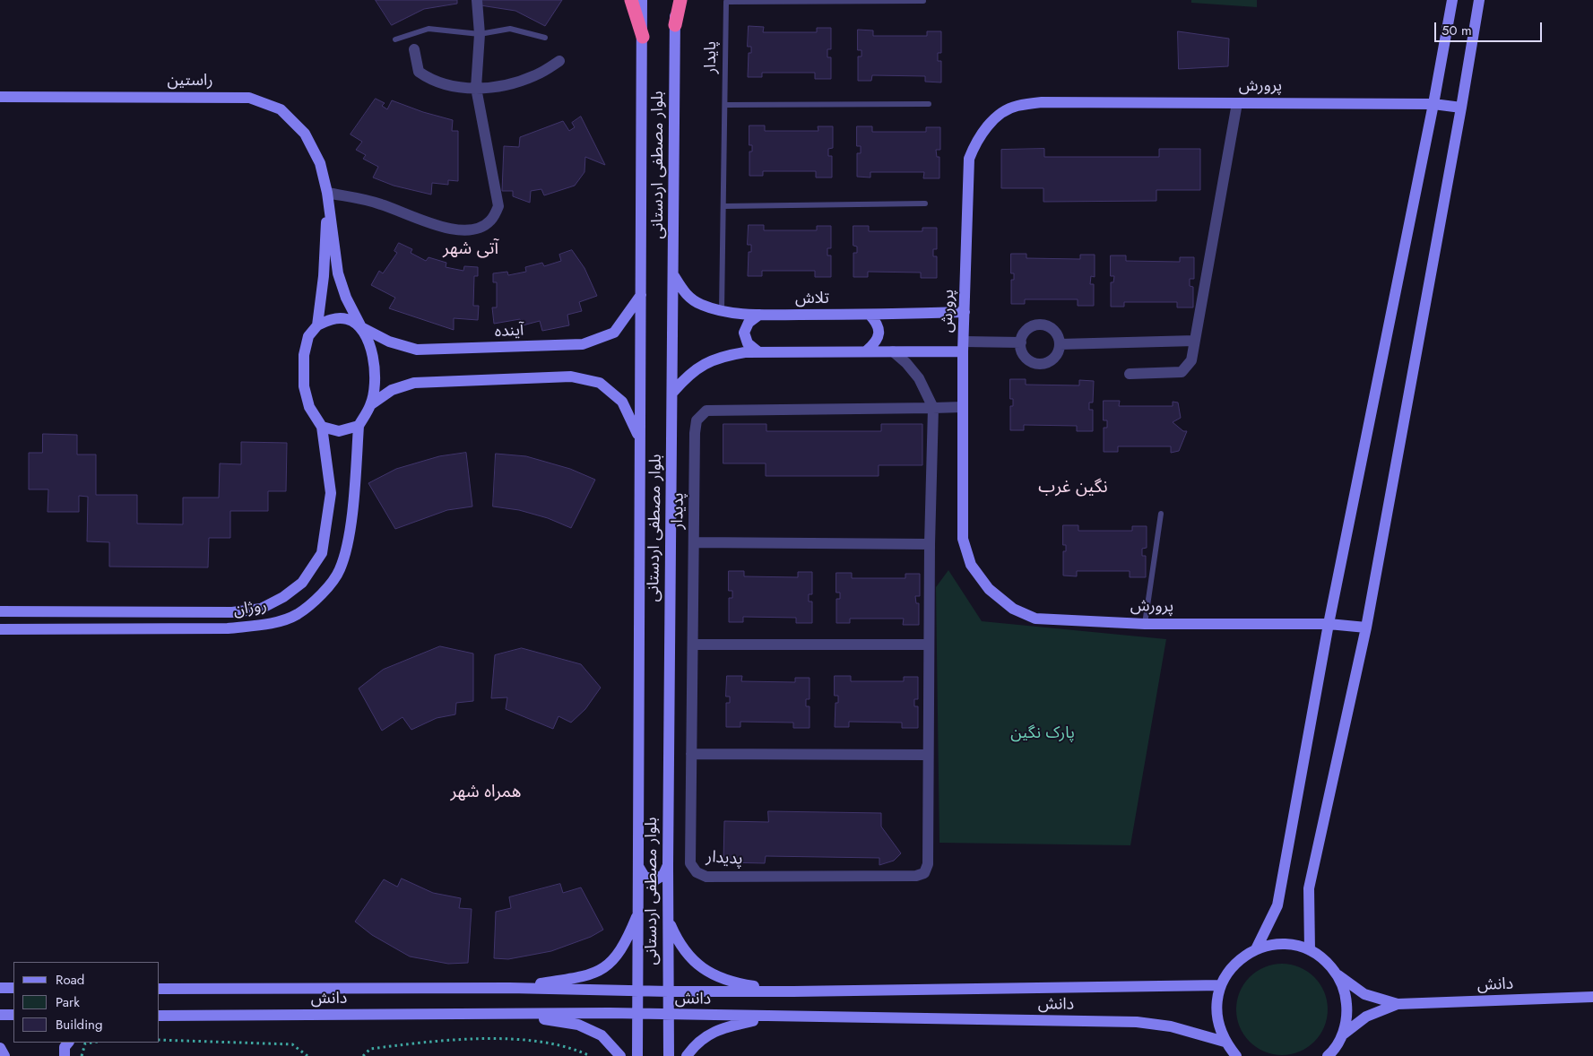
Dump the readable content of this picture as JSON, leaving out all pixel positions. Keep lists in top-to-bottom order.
{
  "streets": {
    "street": [
      "راستین",
      "پرورش",
      "بلوار مصطفی اردستانی",
      "تلاش",
      "آینده",
      "پدیدار",
      "روژان",
      "دانش"
    ],
    "lane": ["پایدار"]
  },
  "crossings": [
    ["پایدار", "تلاش"],
    ["پرورش", "تلاش"],
    ["بلوار مصطفی اردستانی", "تلاش"],
    ["بلوار مصطفی اردستانی", "آینده"],
    ["بلوار مصطفی اردستانی", "دانش"],
    ["آینده", "روژان"]
  ],
  "districts": ["آتی شهر", "نگین غرب", "همراه شهر"],
  "parks": ["پارک نگین"],
  "legend": ["Road", "Park", "Building"],
  "scale_bar": "50 m"
}
